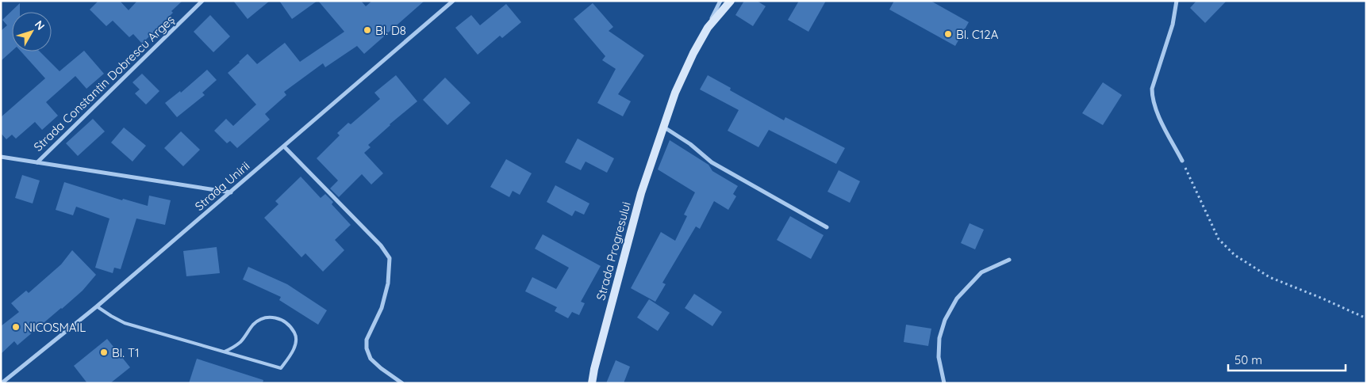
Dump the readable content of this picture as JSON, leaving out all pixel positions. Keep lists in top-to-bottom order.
{
  "streets": {
    "street": ["Strada Constantin Dobrescu Argeș", "Strada Unirii", "Strada Progresului"]
  },
  "crossings": [
    ["Strada Constantin Dobrescu Argeș", "Strada Unirii"]
  ],
  "places": [
    "Bl. D8",
    "Bl. C12A",
    "NICOSMAIL",
    "Bl. T1"
  ],
  "scale_bar": "50 m",
  "north": "top right"
}
